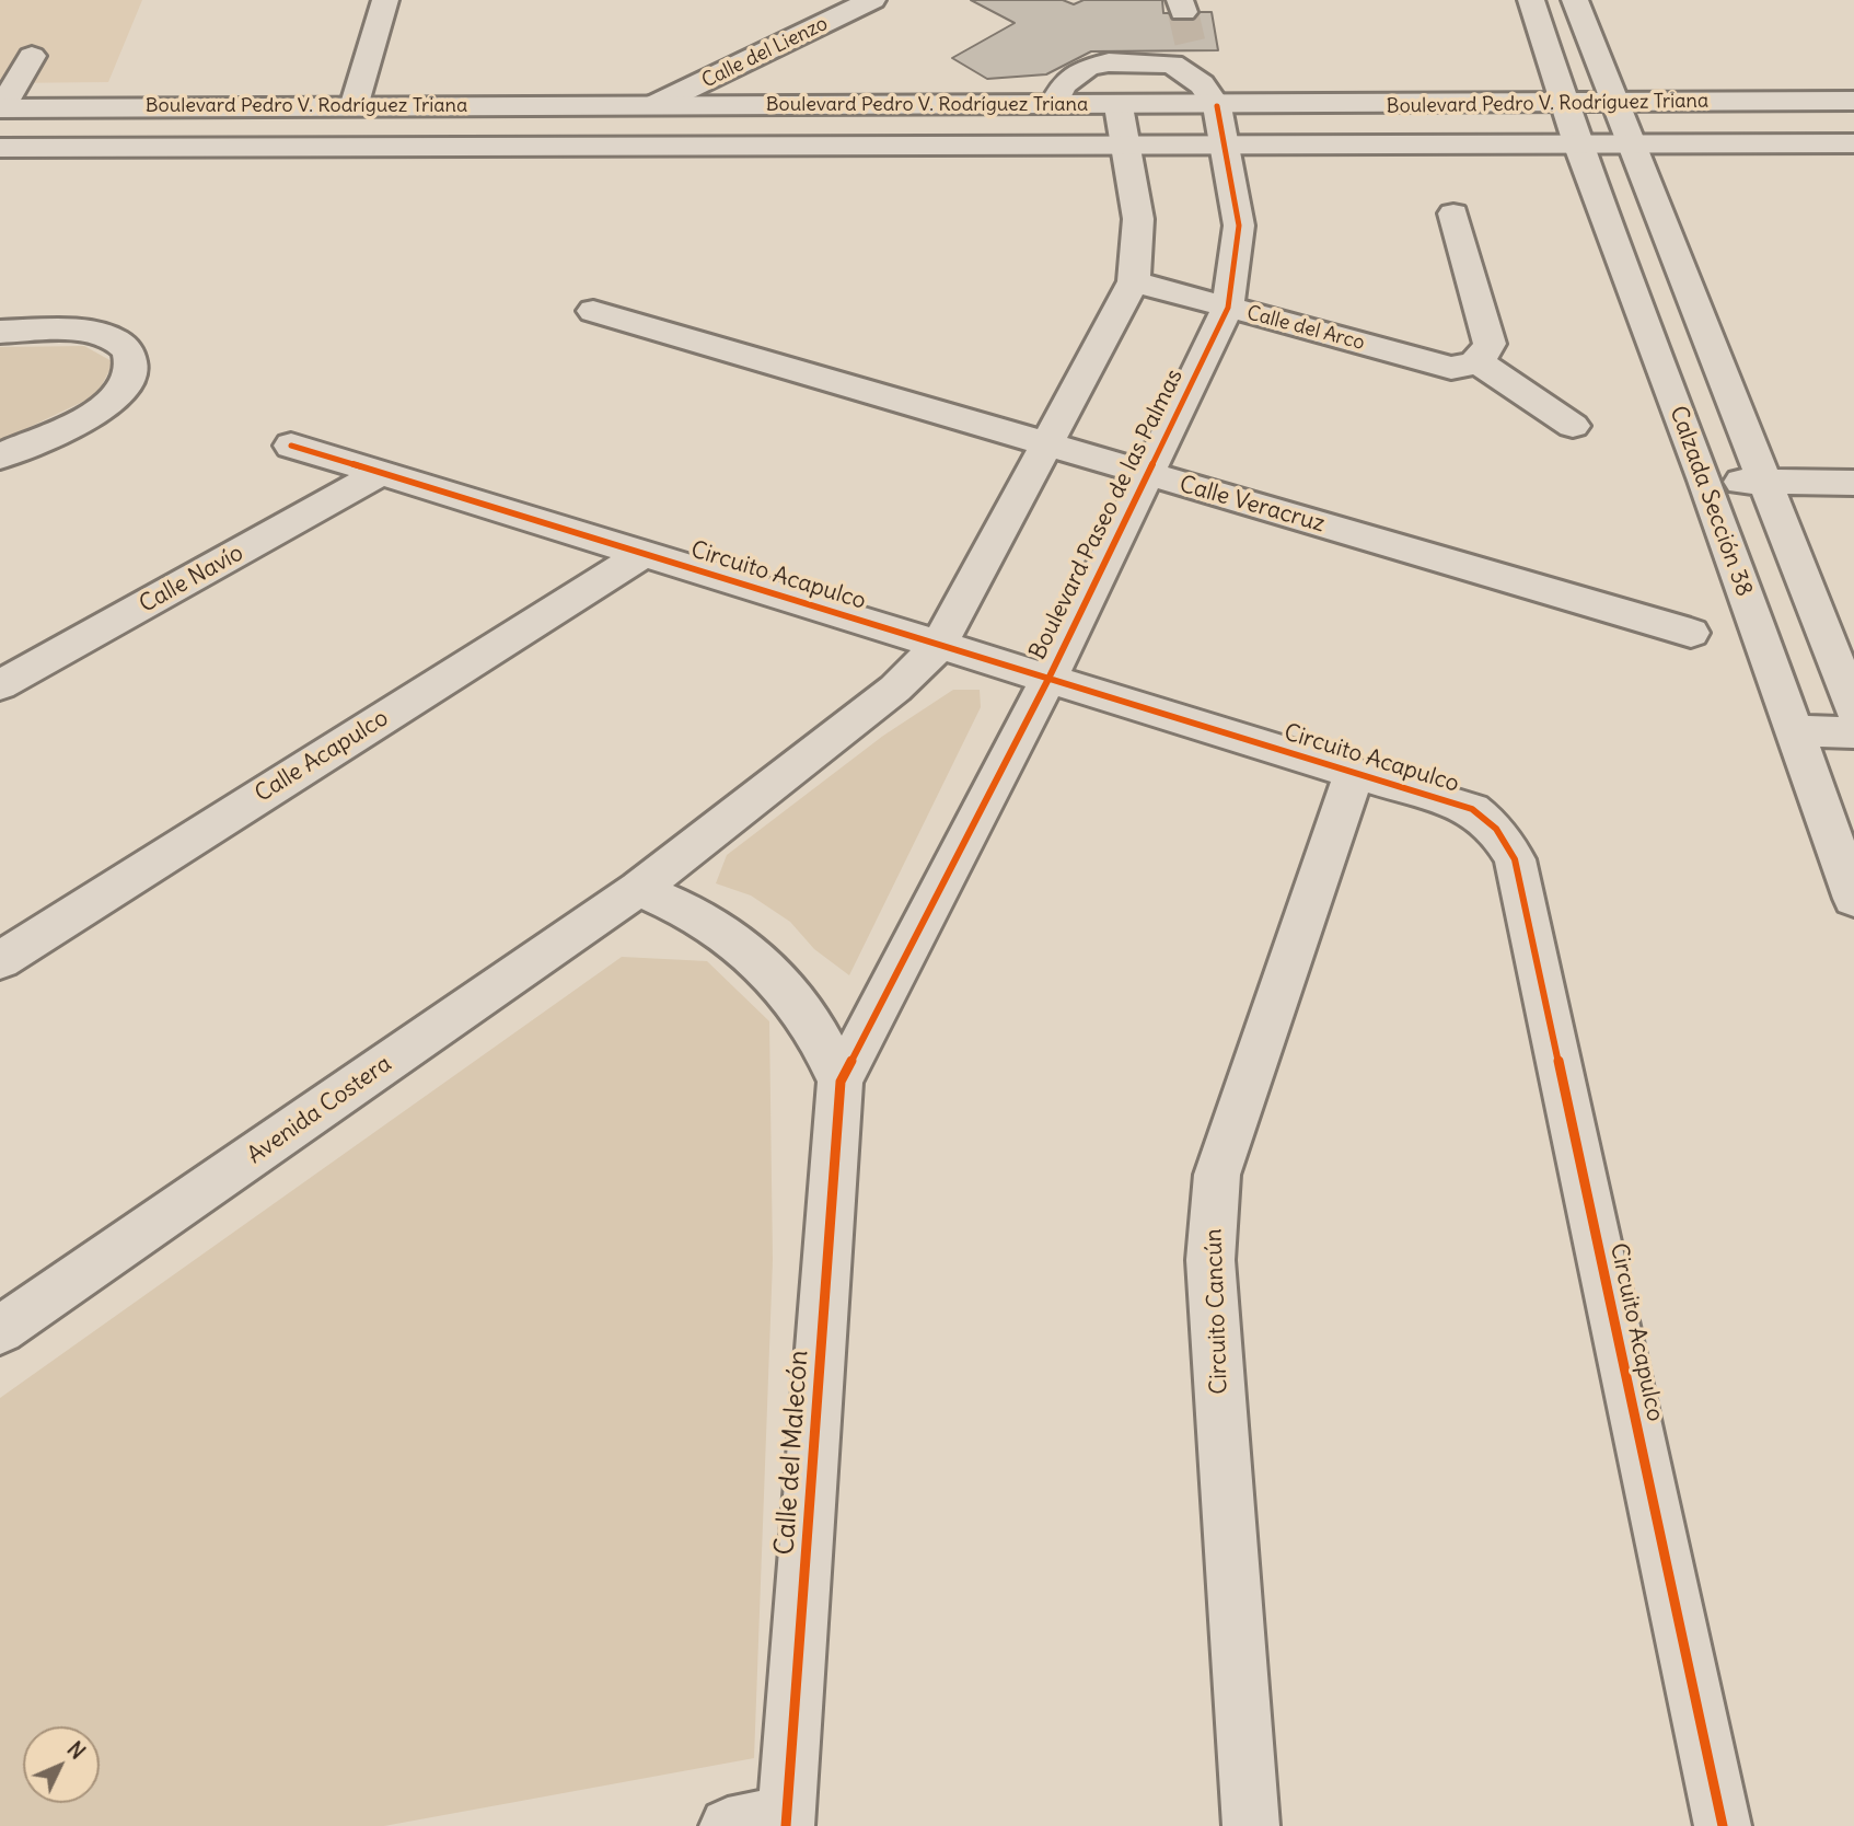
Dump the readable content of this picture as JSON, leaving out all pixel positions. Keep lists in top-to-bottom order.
{
  "streets": {
    "street": [
      "Calle del Lienzo",
      "Boulevard Pedro V. Rodríguez Triana",
      "Calle del Arco",
      "Calzada Sección 38",
      "Calle Veracruz",
      "Boulevard Paseo de las Palmas",
      "Circuito Acapulco",
      "Calle Navío",
      "Calle Acapulco",
      "Avenida Costera",
      "Circuito Cancún",
      "Calle del Malecón"
    ]
  },
  "crossings": [
    ["Calle del Lienzo", "Boulevard Pedro V. Rodríguez Triana"],
    ["Boulevard Pedro V. Rodríguez Triana", "Calzada Sección 38"],
    ["Boulevard Pedro V. Rodríguez Triana", "Boulevard Paseo de las Palmas"],
    ["Calle del Arco", "Boulevard Paseo de las Palmas"],
    ["Calle Veracruz", "Boulevard Paseo de las Palmas"],
    ["Boulevard Paseo de las Palmas", "Circuito Acapulco"],
    ["Boulevard Paseo de las Palmas", "Calle del Malecón"],
    ["Circuito Acapulco", "Calle Navío"],
    ["Circuito Acapulco", "Calle Acapulco"],
    ["Circuito Acapulco", "Circuito Cancún"]
  ],
  "north": "top right"
}
